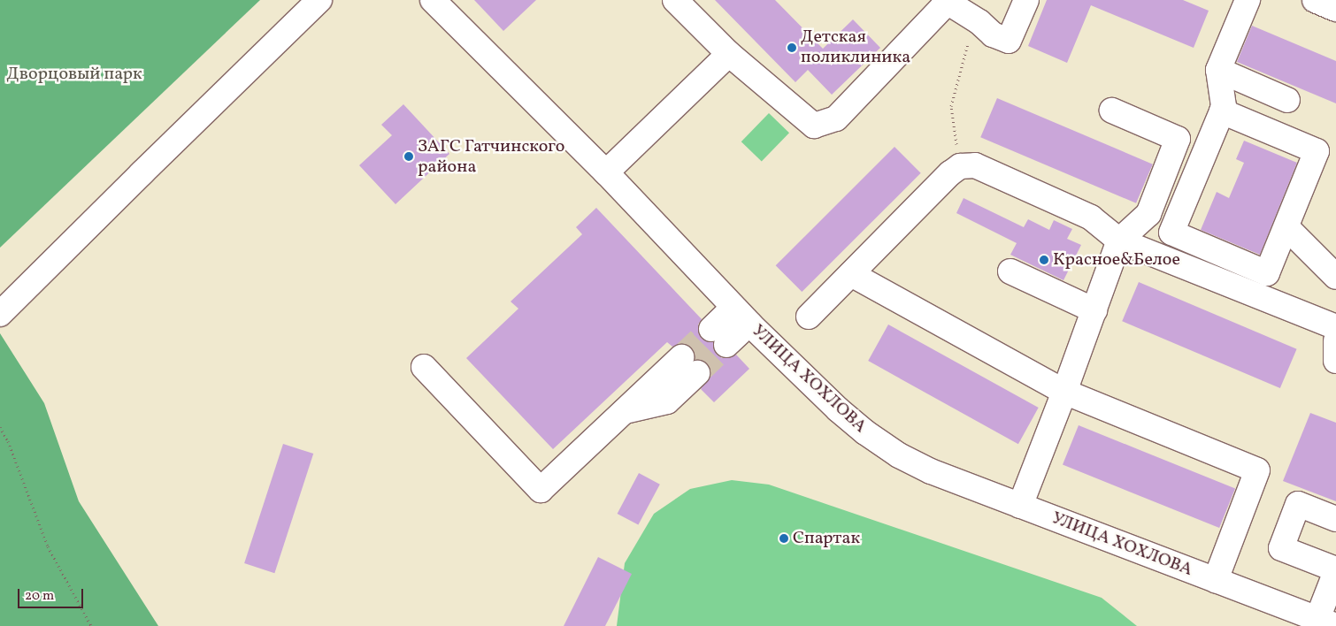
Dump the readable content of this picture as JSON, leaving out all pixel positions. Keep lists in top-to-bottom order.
{
  "streets": {
    "street": ["УЛИЦА ХОХЛОВА"]
  },
  "parks": ["Дворцовый парк"],
  "places": [
    "Детская поликлиника",
    "ЗАГС Гатчинского района",
    "Красное&Белое",
    "Спартак"
  ],
  "scale_bar": "20 m"
}
